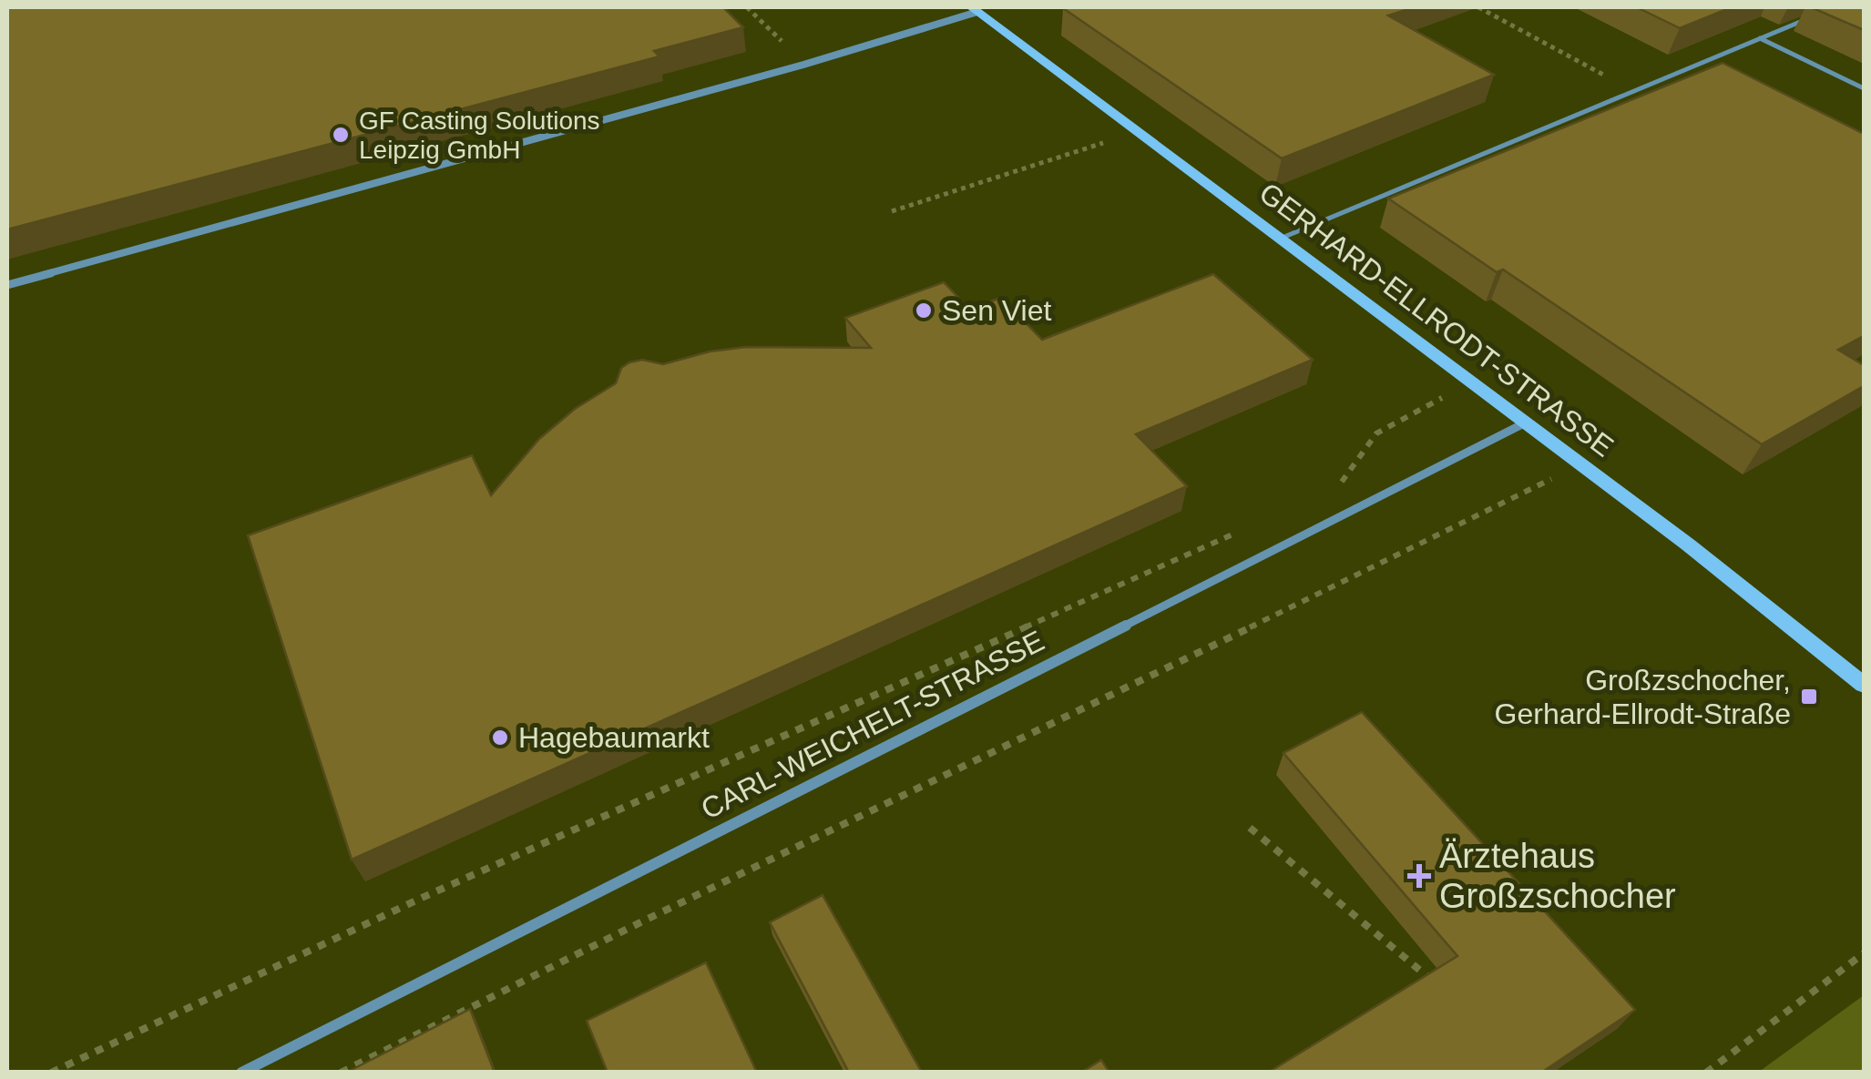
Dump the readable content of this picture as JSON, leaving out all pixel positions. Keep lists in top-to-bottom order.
{
  "streets": {
    "main road": ["GERHARD-ELLRODT-STRASSE"],
    "street": ["CARL-WEICHELT-STRASSE"]
  },
  "crossings": [
    ["GERHARD-ELLRODT-STRASSE", "CARL-WEICHELT-STRASSE"]
  ],
  "places": {
    "other": ["GF Casting Solutions Leipzig GmbH", "Sen Viet", "Hagebaumarkt"],
    "transit": ["Großzschocher, Gerhard-Ellrodt-Straße"],
    "health": ["Ärztehaus Großzschocher"]
  }
}
